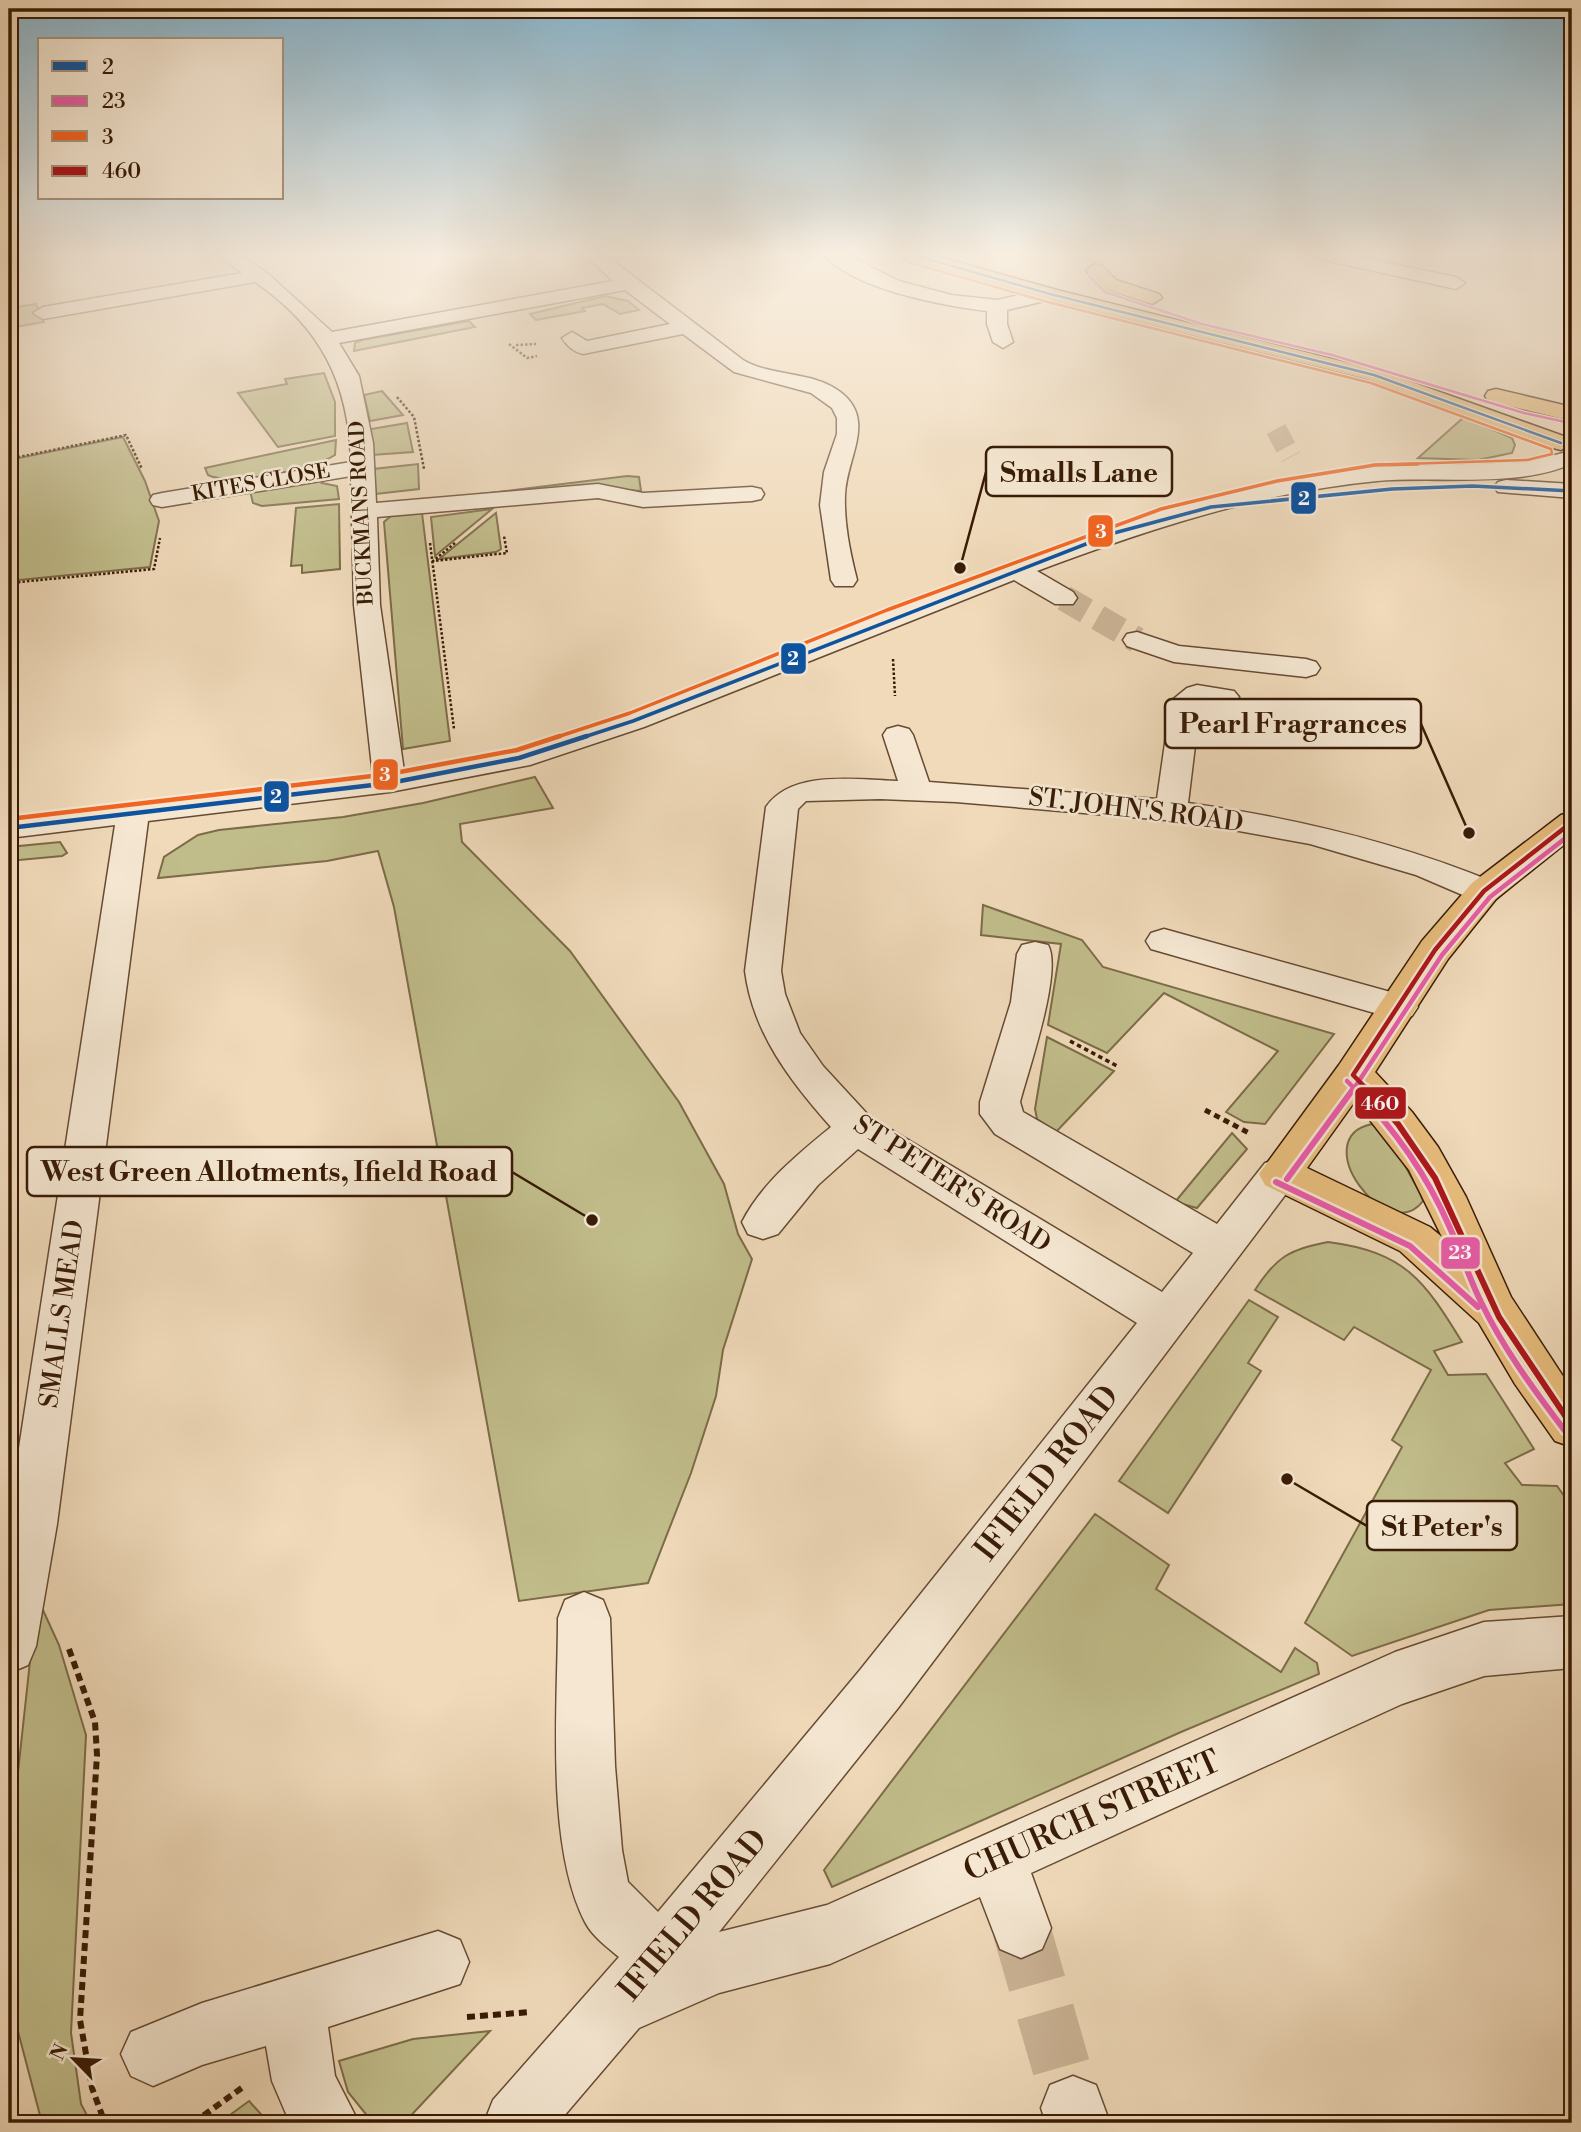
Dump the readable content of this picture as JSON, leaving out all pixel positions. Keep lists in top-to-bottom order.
{
  "streets": {
    "main road": ["IFIELD ROAD"],
    "street": [
      "KITES CLOSE",
      "BUCKMANS ROAD",
      "ST. JOHN'S ROAD",
      "ST PETER'S ROAD",
      "SMALLS MEAD",
      "CHURCH STREET"
    ]
  },
  "crossings": [
    ["KITES CLOSE", "BUCKMANS ROAD"],
    ["ST. JOHN'S ROAD", "ST PETER'S ROAD"],
    ["ST. JOHN'S ROAD", "IFIELD ROAD"],
    ["ST PETER'S ROAD", "IFIELD ROAD"],
    ["IFIELD ROAD", "CHURCH STREET"]
  ],
  "places": [
    "Smalls Lane",
    "Pearl Fragrances",
    "West Green Allotments, Ifield Road",
    "St Peter's"
  ],
  "lines": [
    "transit line 2",
    "transit line 23",
    "transit line 3",
    "transit line 460"
  ],
  "legend": [
    "2",
    "23",
    "3",
    "460"
  ],
  "north": "top left"
}
